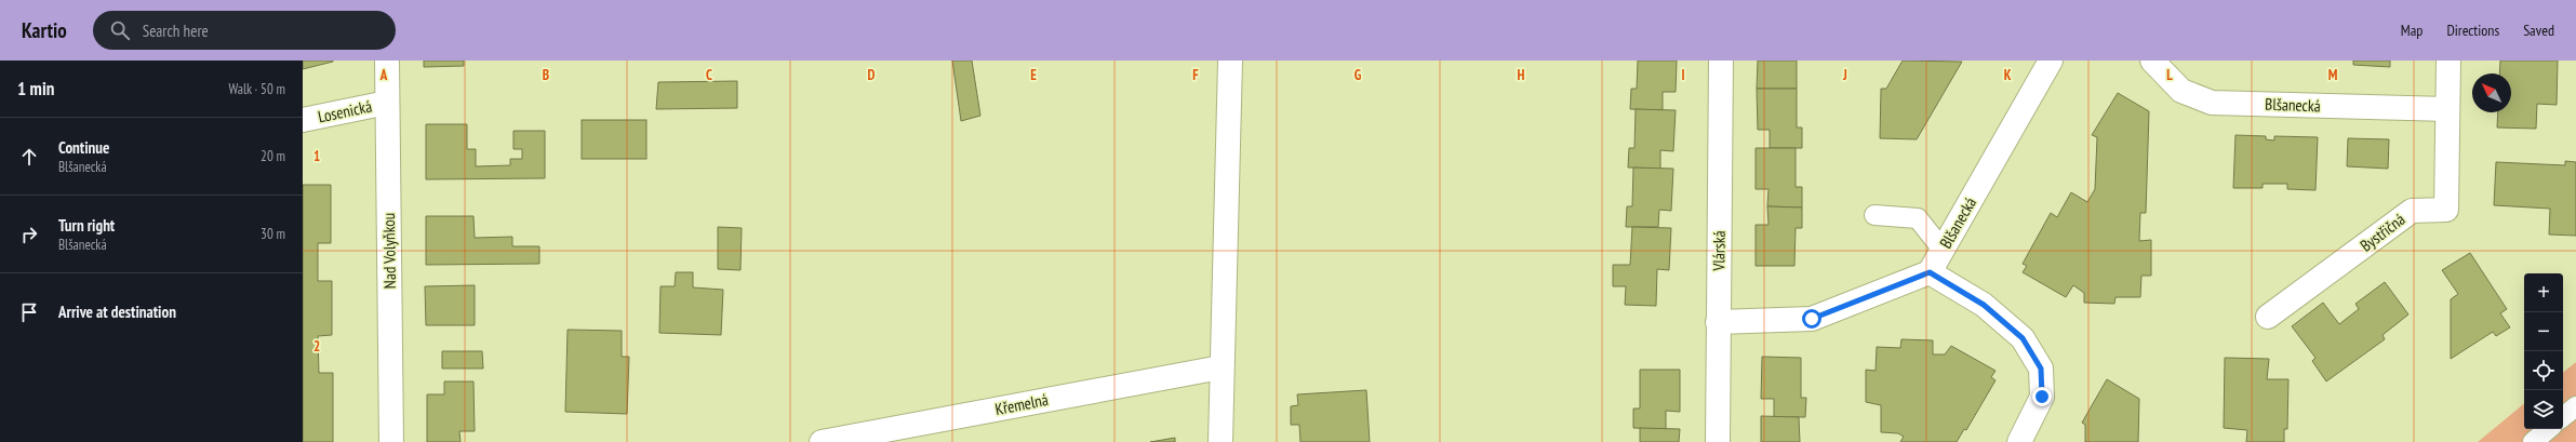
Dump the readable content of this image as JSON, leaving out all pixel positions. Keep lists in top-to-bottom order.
{
  "streets": {
    "street": [
      "Blšanecká",
      "Losenická",
      "Bystřičná",
      "Nad Volyňkou",
      "Vlárská",
      "Křemelná"
    ]
  },
  "crossings": [
    ["Blšanecká", "Bystřičná"],
    ["Losenická", "Nad Volyňkou"]
  ],
  "north": "top left",
  "page": {
    "header": "Kartio",
    "search": "Search here",
    "nav": ["Map", "Directions", "Saved"],
    "heading": ["1 min", "Walk · 50 m"],
    "list": [
      ["Continue", "Blšanecká", "20 m"],
      ["Turn right", "Blšanecká", "30 m"],
      "Arrive at destination"
    ],
    "map_buttons": ["+", "−"]
  },
  "grid": {
    "columns": [
      "A",
      "B",
      "C",
      "D",
      "E",
      "F",
      "G",
      "H",
      "I",
      "J",
      "K",
      "L",
      "M"
    ],
    "rows": ["1", "2"]
  }
}
